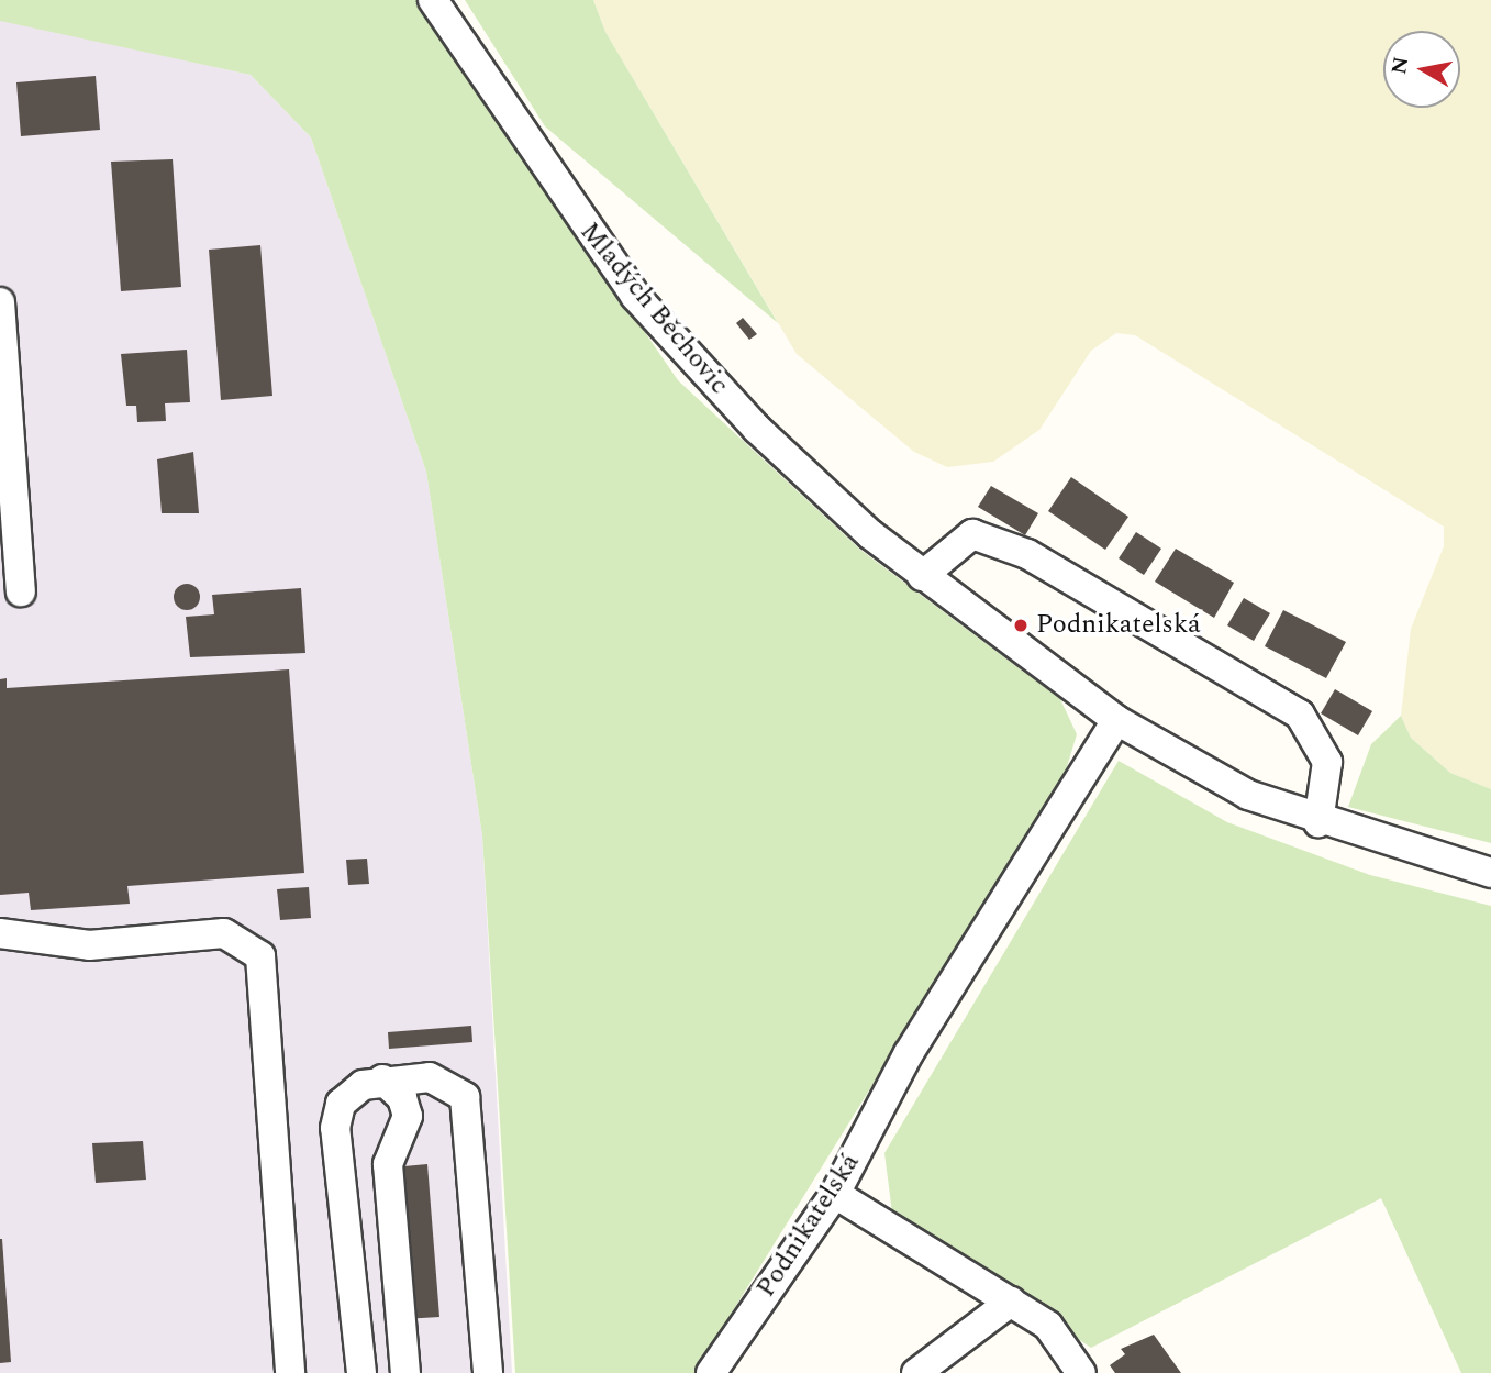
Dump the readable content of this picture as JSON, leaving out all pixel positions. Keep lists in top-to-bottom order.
{
  "streets": {
    "street": ["Mladých Běchovic", "Podnikatelská"]
  },
  "crossings": [
    ["Mladých Běchovic", "Podnikatelská"]
  ],
  "places": ["Podnikatelská"],
  "north": "left"
}
